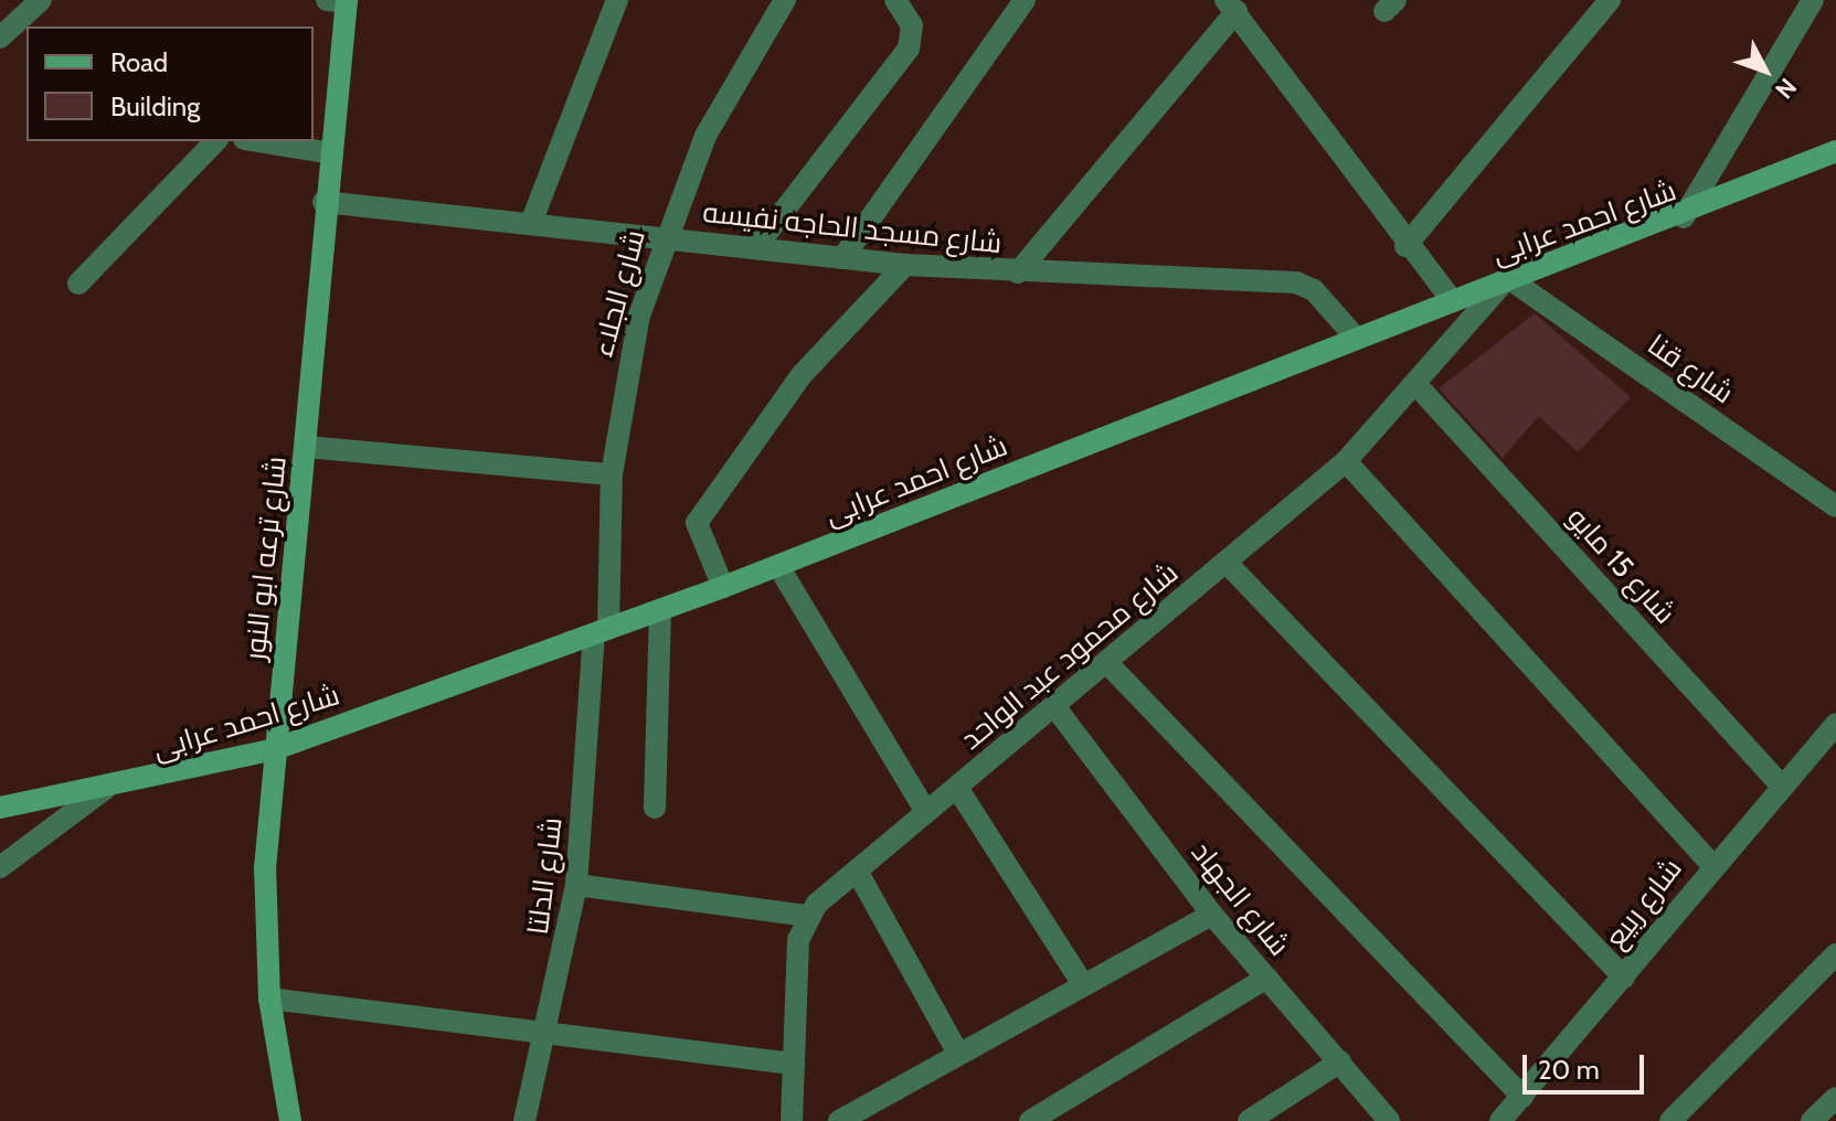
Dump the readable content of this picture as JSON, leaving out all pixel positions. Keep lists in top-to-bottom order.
{
  "streets": {
    "street": [
      "شارع احمد عرابى",
      "شارع مسجد الحاجه نفيسه",
      "شارع الجلاء",
      "شارع قنا",
      "شارع ترعه ابو النور",
      "شارع 15 مايو",
      "شارع محمود عبد الواحد",
      "شارع الدلتا",
      "شارع الجهاد",
      "شارع ربيع"
    ]
  },
  "crossings": [
    ["شارع احمد عرابى", "شارع مسجد الحاجه نفيسه"],
    ["شارع احمد عرابى", "شارع الجلاء"],
    ["شارع احمد عرابى", "شارع قنا"],
    ["شارع احمد عرابى", "شارع ترعه ابو النور"],
    ["شارع احمد عرابى", "شارع محمود عبد الواحد"],
    ["شارع احمد عرابى", "شارع الدلتا"],
    ["شارع مسجد الحاجه نفيسه", "شارع الجلاء"],
    ["شارع مسجد الحاجه نفيسه", "شارع ترعه ابو النور"],
    ["شارع الجلاء", "شارع الدلتا"],
    ["شارع قنا", "شارع محمود عبد الواحد"],
    ["شارع 15 مايو", "شارع محمود عبد الواحد"],
    ["شارع 15 مايو", "شارع ربيع"],
    ["شارع محمود عبد الواحد", "شارع الجهاد"]
  ],
  "legend": ["Road", "Building"],
  "scale_bar": "20 m",
  "north": "bottom right"
}
